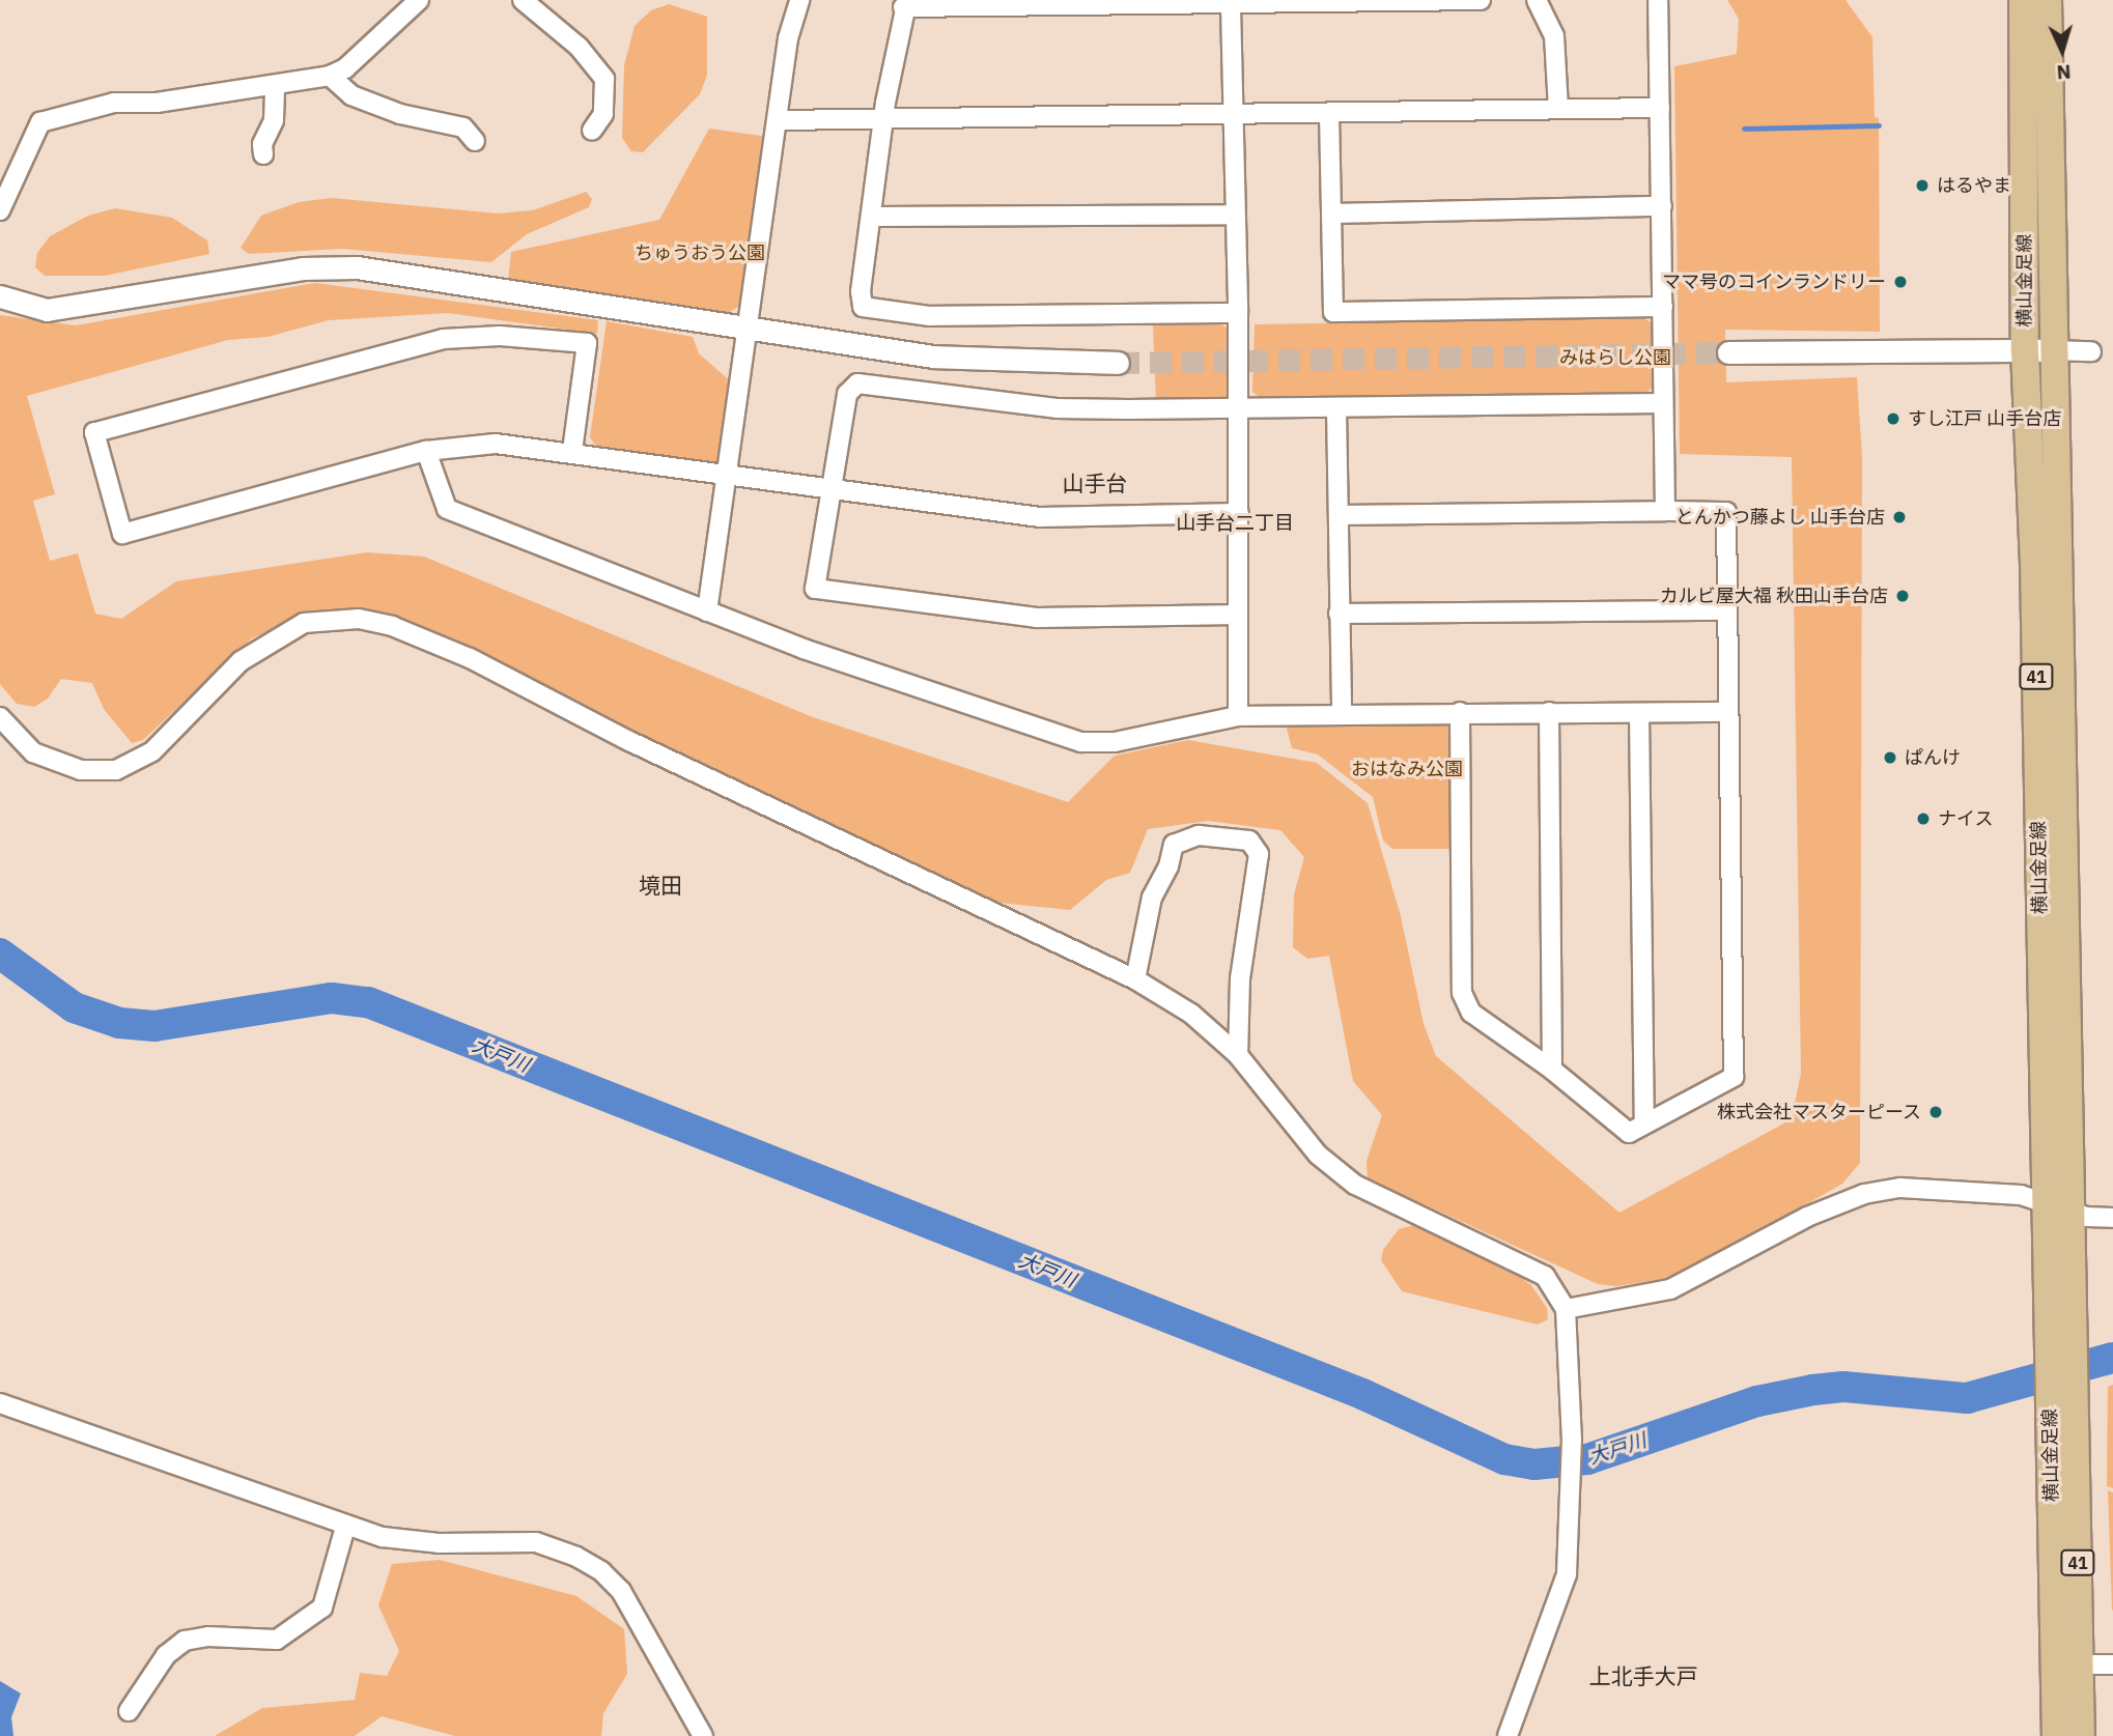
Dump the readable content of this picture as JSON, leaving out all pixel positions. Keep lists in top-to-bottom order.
{
  "streets": {
    "main road": ["横山金足線", "41"]
  },
  "districts": [
    "山手台",
    "山手台二丁目",
    "境田",
    "上北手大戸"
  ],
  "water": ["大戸川"],
  "parks": ["ちゅうおう公園", "みはらし公園", "おはなみ公園"],
  "places": [
    "はるやま",
    "ママ号のコインランドリー",
    "すし江戸 山手台店",
    "とんかつ藤よし 山手台店",
    "カルビ屋大福 秋田山手台店",
    "ぱんけ",
    "ナイス",
    "株式会社マスターピース"
  ],
  "north": "bottom"
}
